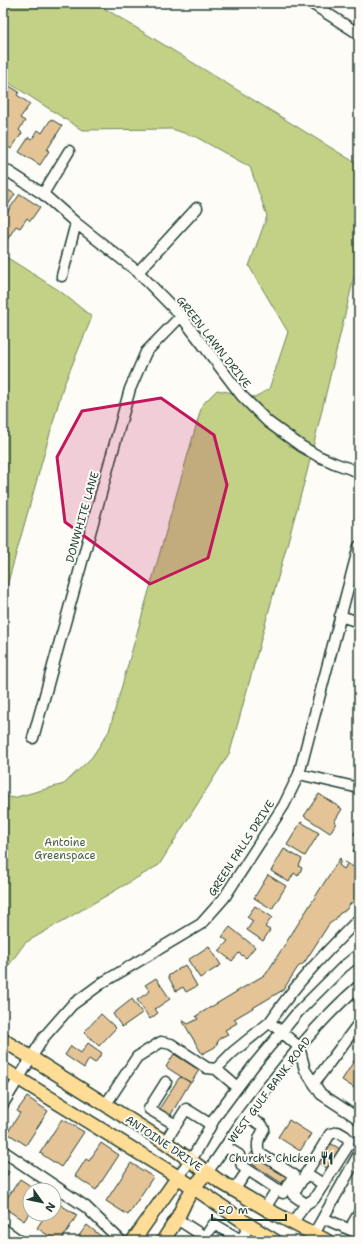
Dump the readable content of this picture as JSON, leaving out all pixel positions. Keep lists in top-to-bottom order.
{
  "streets": {
    "main road": ["WEST GULF BANK ROAD", "ANTOINE DRIVE"],
    "street": ["GREEN LAWN DRIVE", "DONWHITE LANE", "GREEN FALLS DRIVE"]
  },
  "crossings": [
    ["GREEN LAWN DRIVE", "DONWHITE LANE"],
    ["GREEN FALLS DRIVE", "ANTOINE DRIVE"],
    ["WEST GULF BANK ROAD", "ANTOINE DRIVE"]
  ],
  "parks": ["Antoine Greenspace"],
  "places": {
    "restaurant": ["Church's Chicken"]
  },
  "scale_bar": "50 m",
  "north": "bottom right"
}
